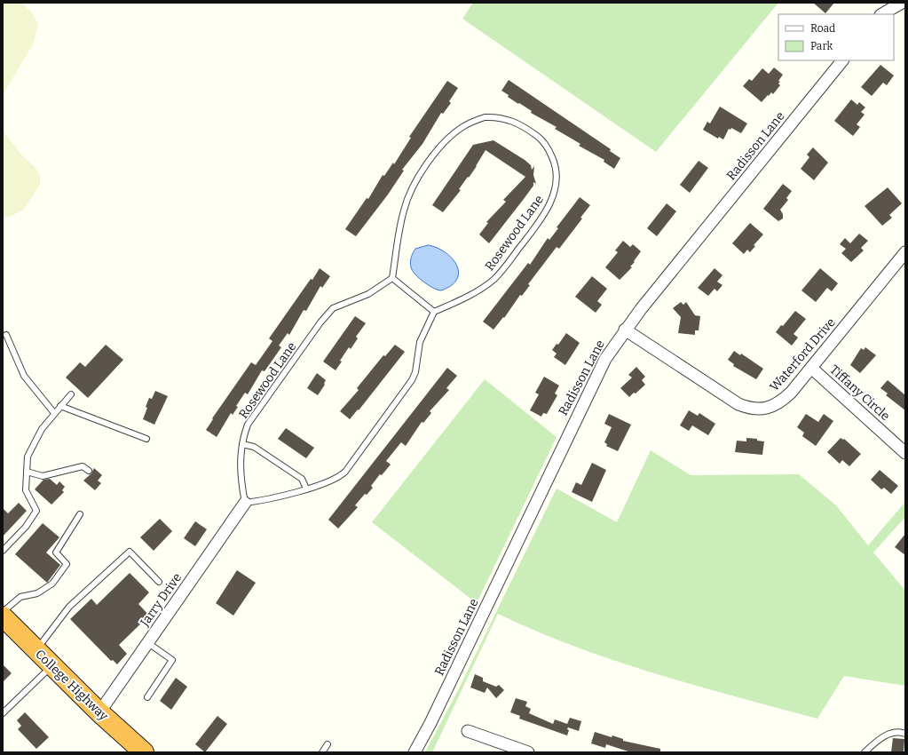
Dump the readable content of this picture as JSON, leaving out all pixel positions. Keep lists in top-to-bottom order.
{
  "streets": {
    "highway": ["College Highway"],
    "street": [
      "Radisson Lane",
      "Waterford Drive",
      "Tiffany Circle",
      "Jarry Drive"
    ],
    "lane": ["Rosewood Lane"]
  },
  "crossings": [
    ["Radisson Lane", "Waterford Drive"],
    ["Rosewood Lane", "Jarry Drive"],
    ["Waterford Drive", "Tiffany Circle"],
    ["Jarry Drive", "College Highway"]
  ],
  "legend": ["Road", "Park"]
}
